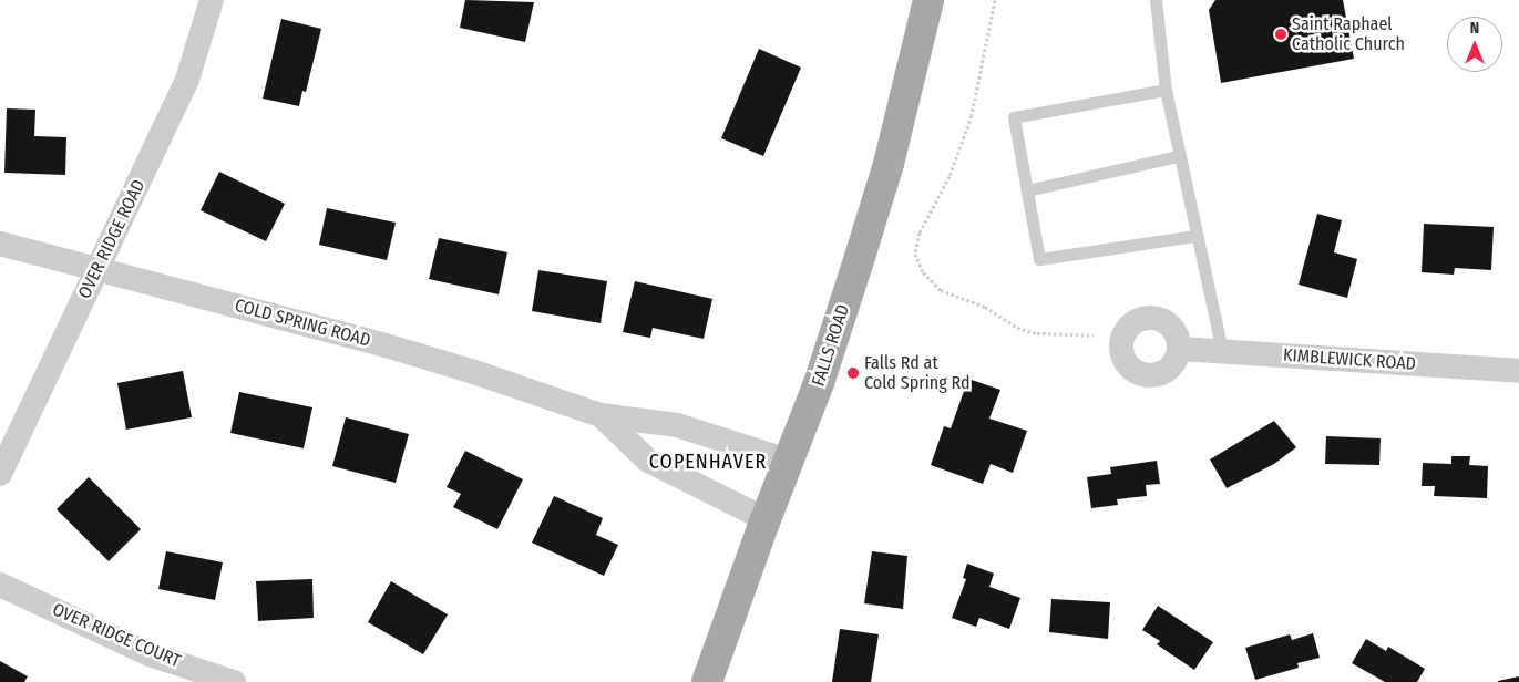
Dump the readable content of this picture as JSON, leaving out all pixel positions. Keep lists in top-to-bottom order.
{
  "streets": {
    "main road": ["FALLS ROAD"],
    "street": [
      "OVER RIDGE ROAD",
      "COLD SPRING ROAD",
      "KIMBLEWICK ROAD",
      "OVER RIDGE COURT"
    ]
  },
  "crossings": [
    ["OVER RIDGE ROAD", "COLD SPRING ROAD"],
    ["COLD SPRING ROAD", "FALLS ROAD"]
  ],
  "districts": ["COPENHAVER"],
  "places": ["Saint Raphael Catholic Church", "Falls Rd at Cold Spring Rd"],
  "north": "top"
}
